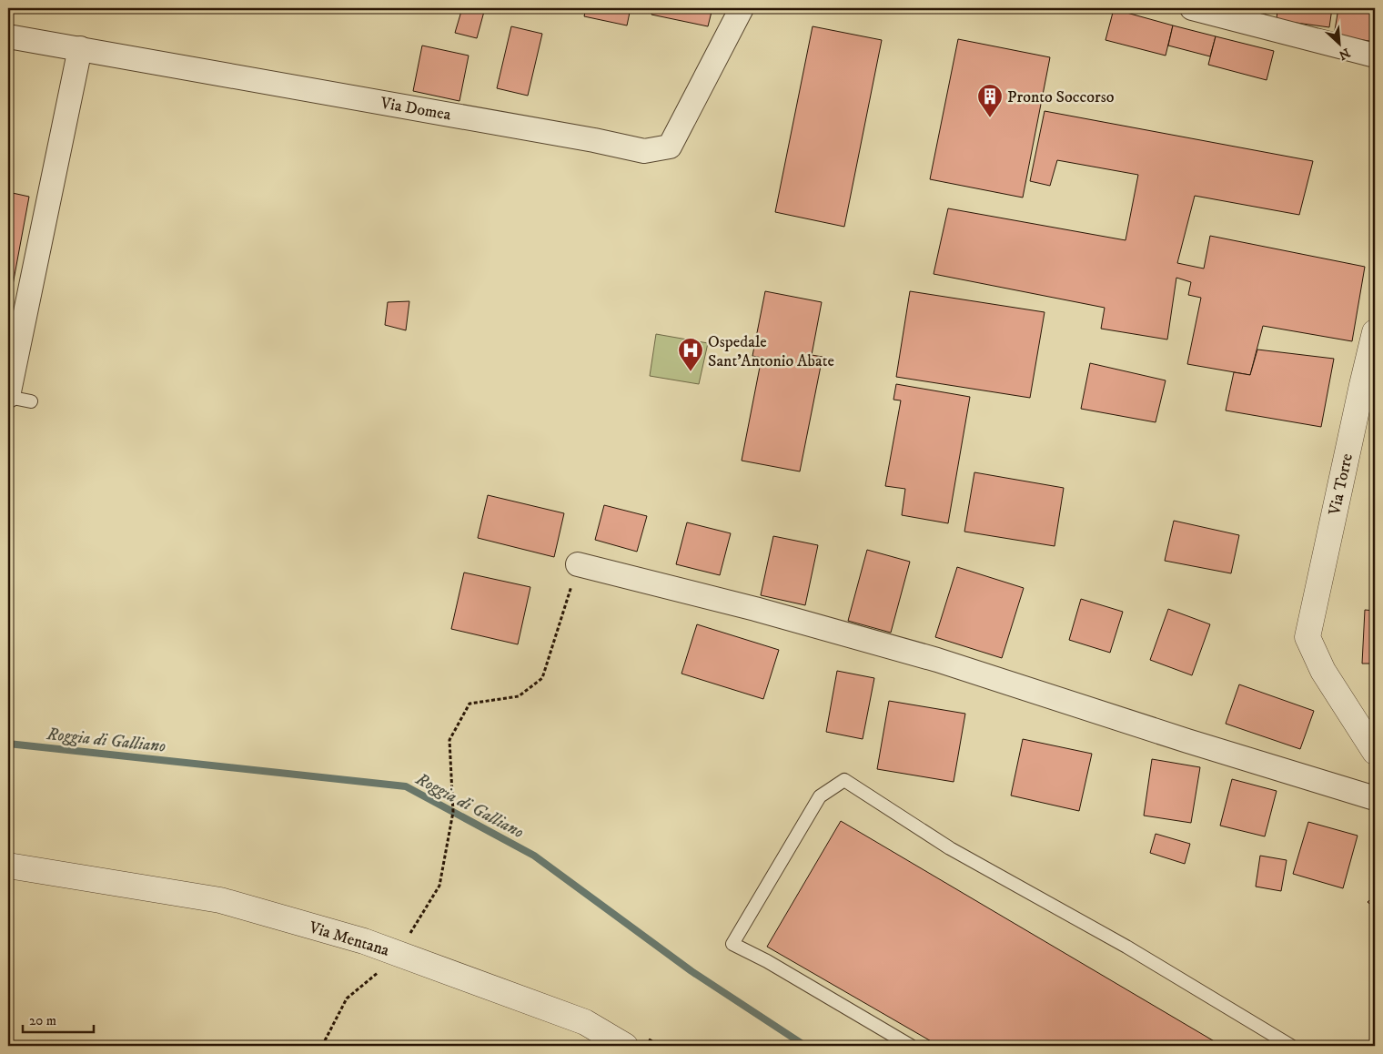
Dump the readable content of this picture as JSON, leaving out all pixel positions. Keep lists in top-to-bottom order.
{
  "streets": {
    "street": ["Via Domea", "Via Torre", "Via Mentana"]
  },
  "water": ["Roggia di Galliano"],
  "places": {
    "building": ["Pronto Soccorso"],
    "hospital": ["Ospedale Sant'Antonio Abate"]
  },
  "scale_bar": "20 m",
  "north": "bottom right"
}
